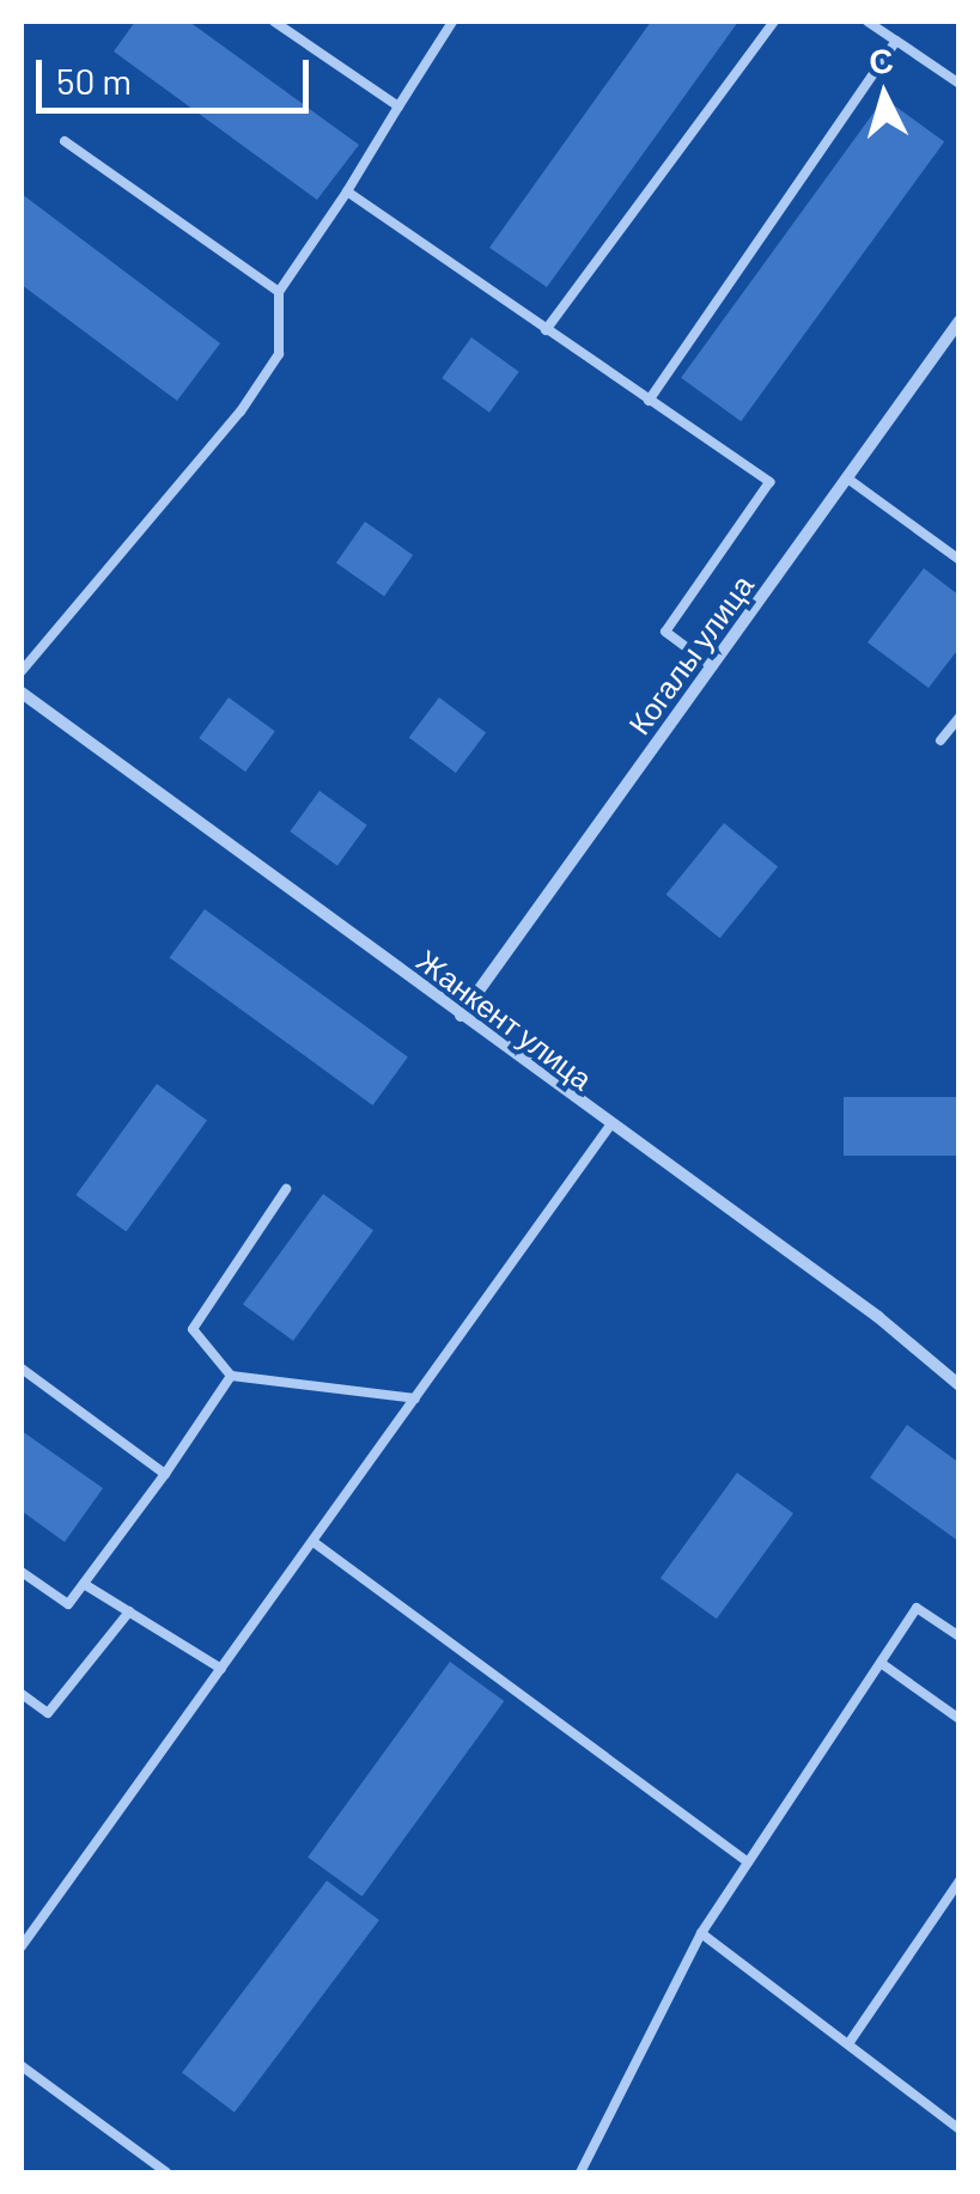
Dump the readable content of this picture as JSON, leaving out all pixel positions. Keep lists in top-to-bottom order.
{
  "streets": {
    "street": ["Когалы улица", "Жанкент улица"]
  },
  "crossings": [
    ["Когалы улица", "Жанкент улица"]
  ],
  "scale_bar": "50 m",
  "north": "top"
}
